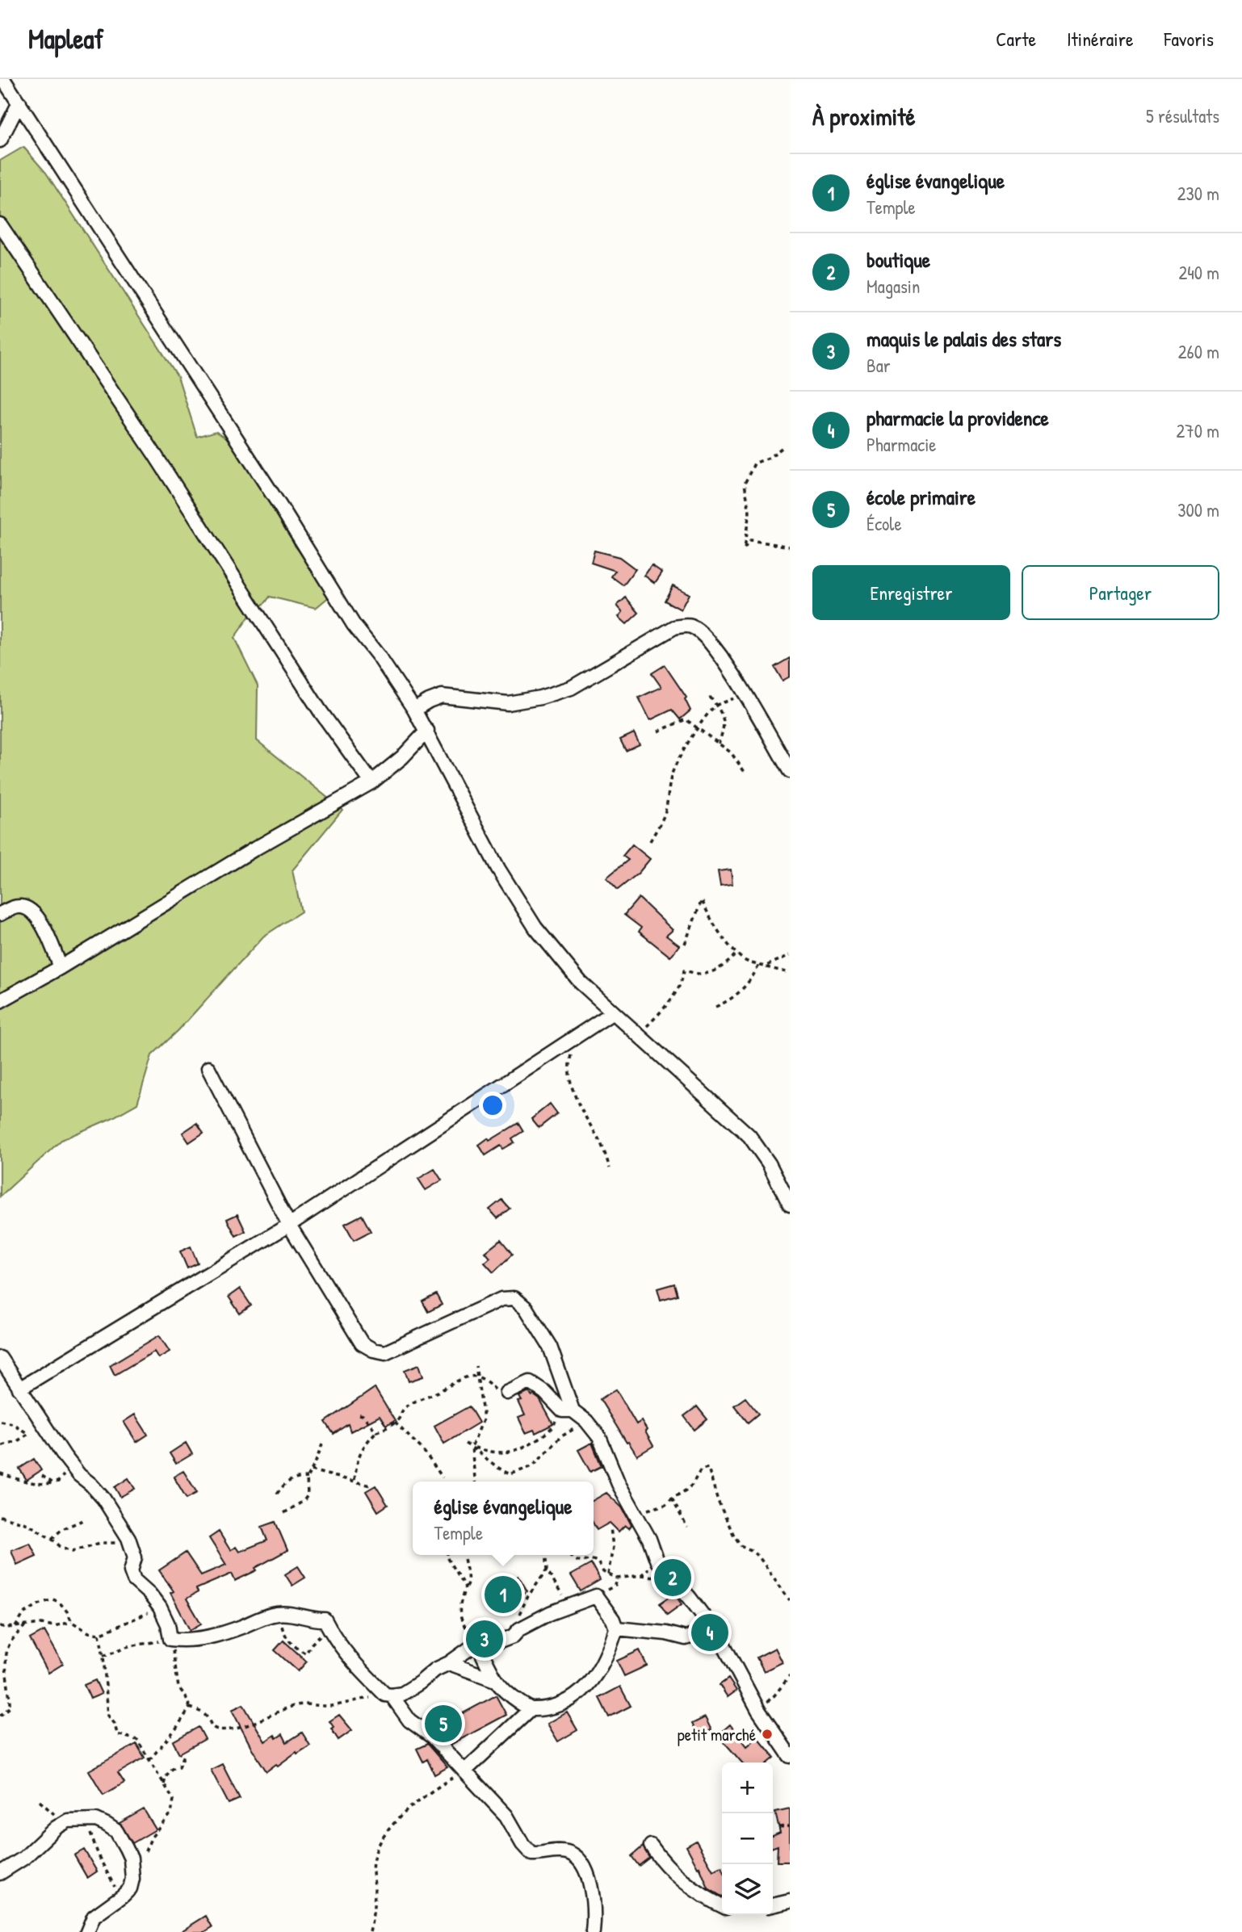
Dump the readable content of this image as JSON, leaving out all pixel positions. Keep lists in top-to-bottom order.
{
  "places": ["petit marché"],
  "page": {
    "header": "Mapleaf",
    "nav": ["Carte", "Itinéraire", "Favoris"],
    "heading": ["À proximité", "5 résultats"],
    "list": [
      {
        "mark": "1",
        "name": "église évangelique",
        "note": "Temple",
        "value": "230 m"
      },
      {
        "mark": "2",
        "name": "boutique",
        "note": "Magasin",
        "value": "240 m"
      },
      {
        "mark": "3",
        "name": "maquis le palais des stars",
        "note": "Bar",
        "value": "260 m"
      },
      {
        "mark": "4",
        "name": "pharmacie la providence",
        "note": "Pharmacie",
        "value": "270 m"
      },
      {
        "mark": "5",
        "name": "école primaire",
        "note": "École",
        "value": "300 m"
      }
    ],
    "buttons": ["Enregistrer", "Partager"],
    "popup": ["église évangelique", "Temple"],
    "pins": [
      "2",
      "1",
      "4",
      "3",
      "5"
    ],
    "map_buttons": ["+", "−"]
  }
}
